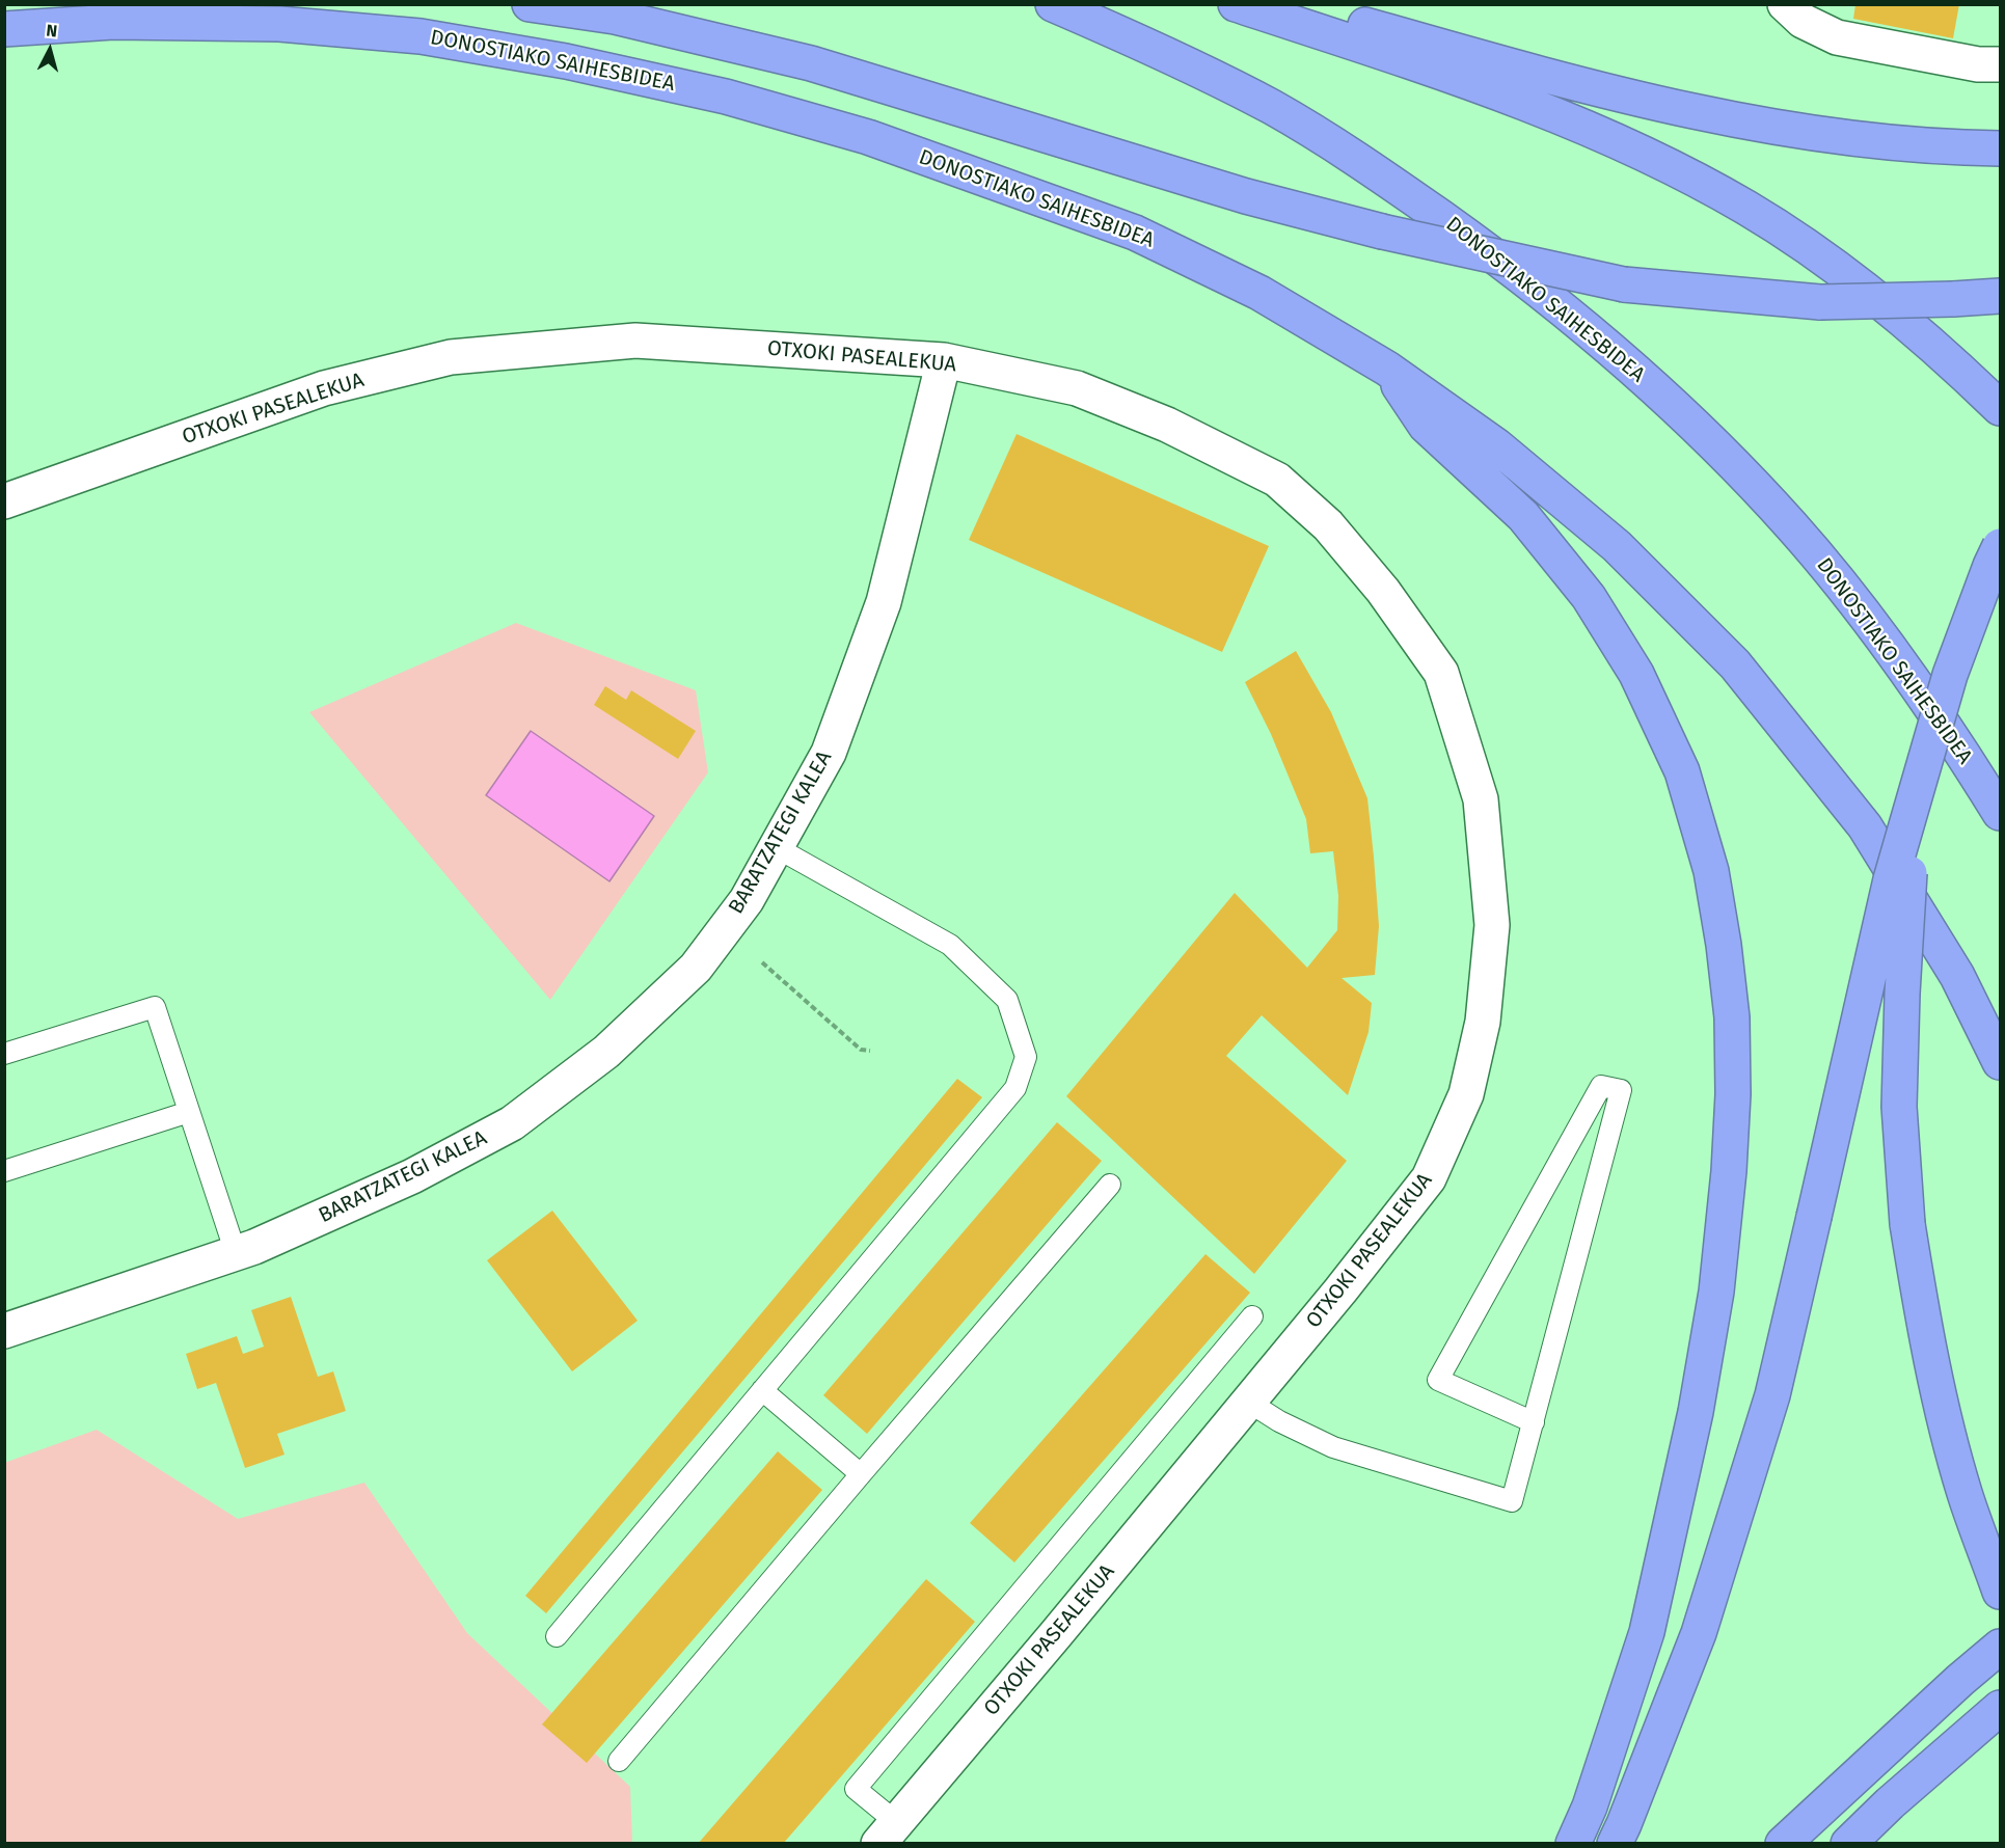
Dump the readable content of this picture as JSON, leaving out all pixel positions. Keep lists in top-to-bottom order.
{
  "streets": {
    "highway": ["DONOSTIAKO SAIHESBIDEA"],
    "street": ["OTXOKI PASEALEKUA", "BARATZATEGI KALEA"]
  },
  "crossings": [
    ["OTXOKI PASEALEKUA", "BARATZATEGI KALEA"]
  ],
  "north": "top"
}
